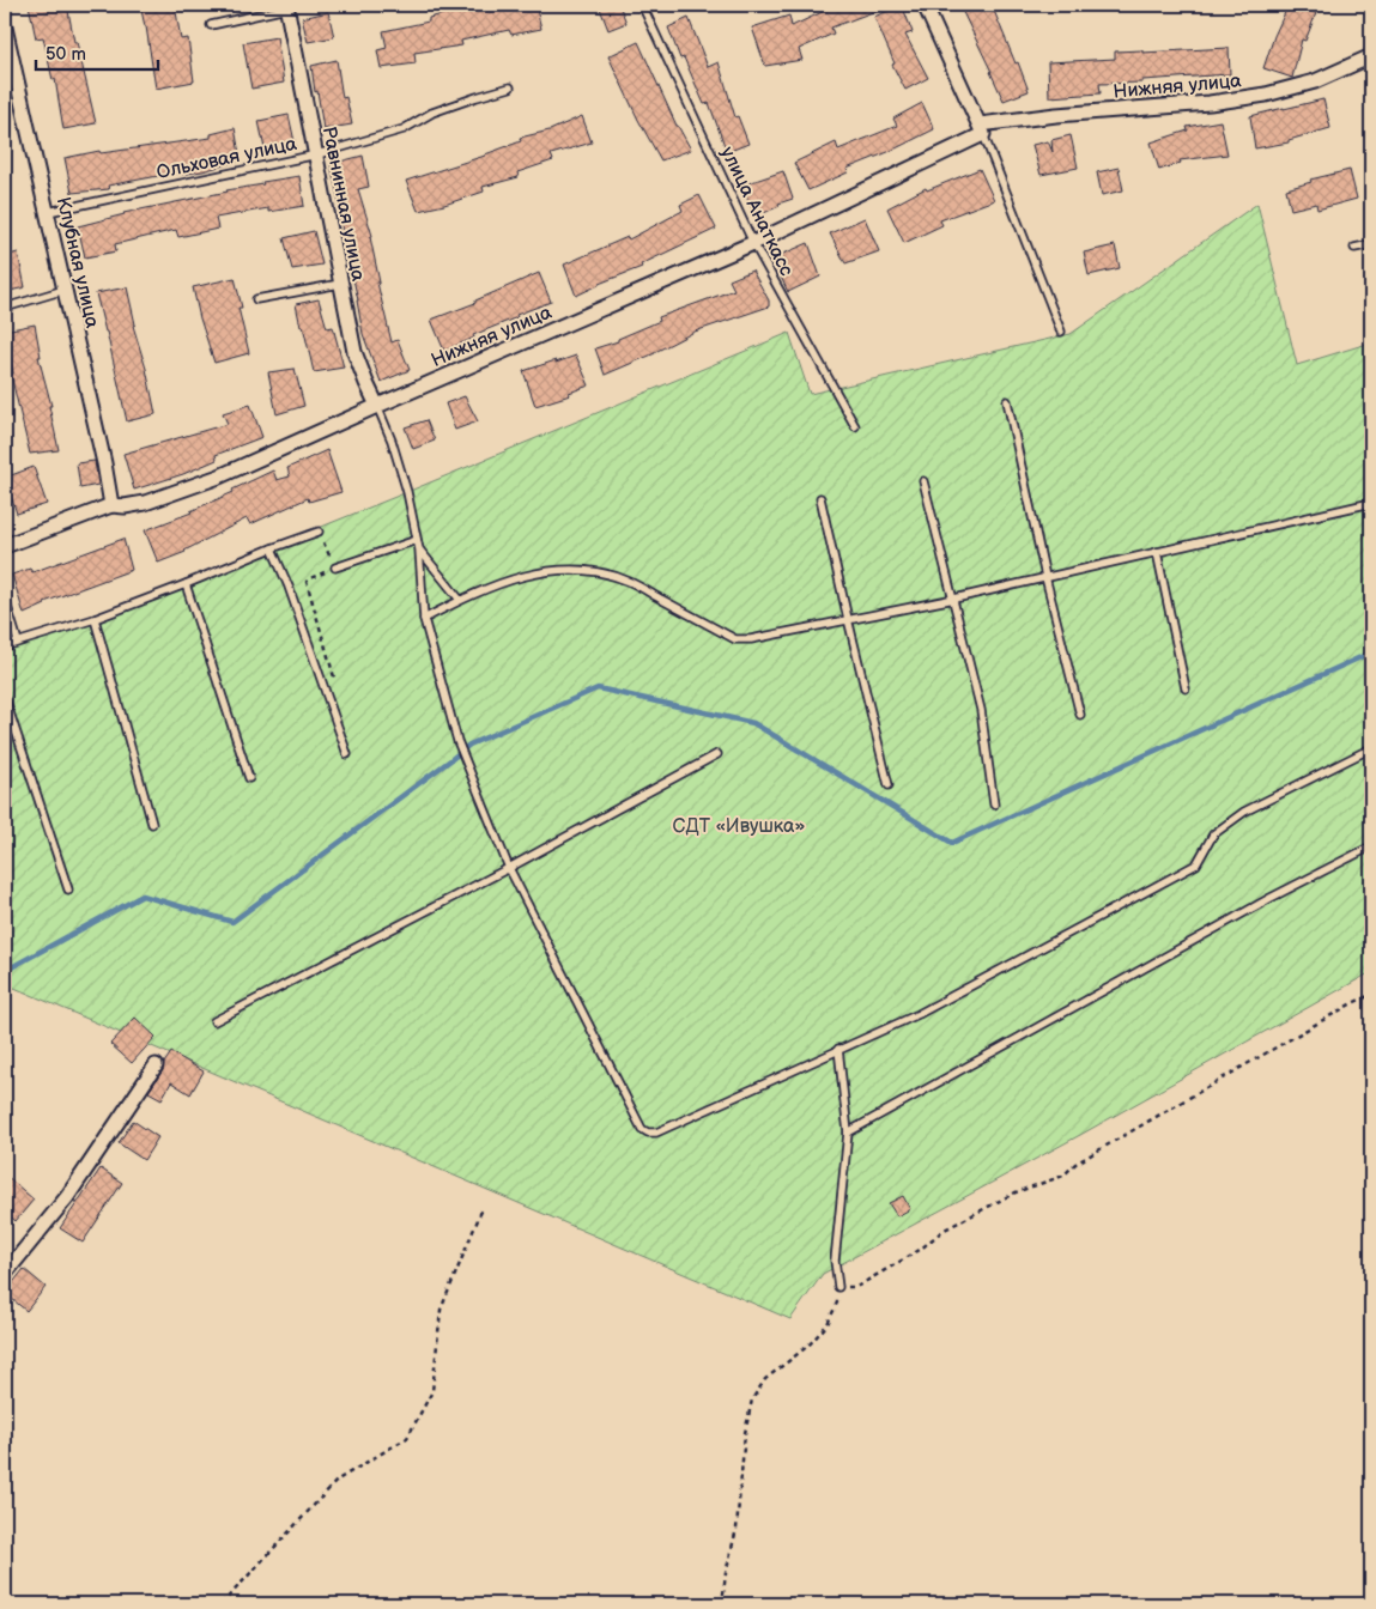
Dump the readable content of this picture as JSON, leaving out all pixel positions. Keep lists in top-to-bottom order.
{
  "streets": {
    "street": ["Нижняя улица", "Равнинная улица", "Клубная улица"],
    "lane": ["Ольховая улица", "улица Анаткасс"]
  },
  "crossings": [
    ["Нижняя улица", "Равнинная улица"],
    ["Нижняя улица", "улица Анаткасс"],
    ["Нижняя улица", "Клубная улица"],
    ["Ольховая улица", "Равнинная улица"],
    ["Ольховая улица", "Клубная улица"]
  ],
  "parks": ["СДТ «Ивушка»"],
  "scale_bar": "50 m"
}
